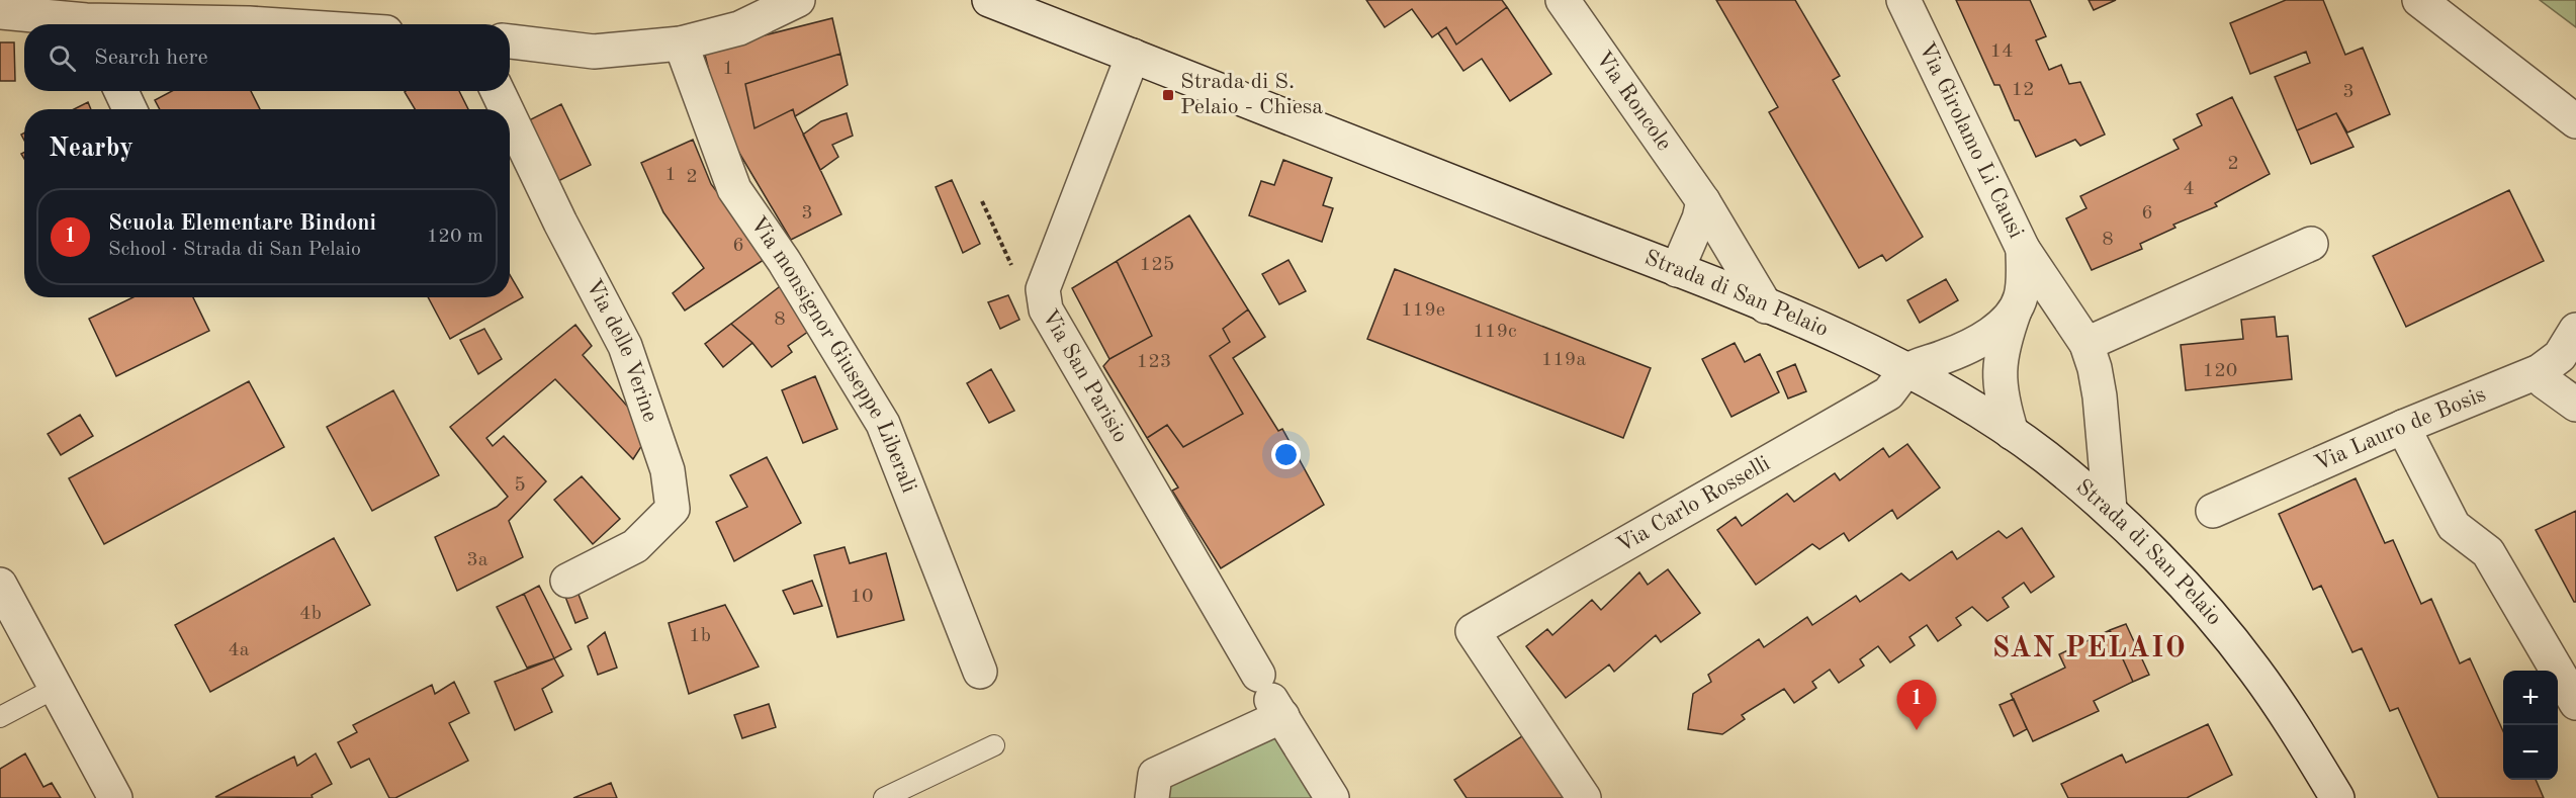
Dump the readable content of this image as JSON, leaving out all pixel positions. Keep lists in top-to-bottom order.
{
  "streets": {
    "street": [
      "Via Roncole",
      "Via Girolamo Li Causi",
      "Strada di San Pelaio",
      "Via delle Verine",
      "Via monsignor Giuseppe Liberali",
      "Via San Parisio",
      "Via Lauro de Bosis",
      "Via Carlo Rosselli"
    ]
  },
  "crossings": [
    ["Via Roncole", "Strada di San Pelaio"],
    ["Via Girolamo Li Causi", "Strada di San Pelaio"],
    ["Strada di San Pelaio", "Via San Parisio"],
    ["Strada di San Pelaio", "Via Carlo Rosselli"]
  ],
  "districts": ["SAN PELAIO"],
  "places": {
    "transit": ["Strada di S. Pelaio - Chiesa"]
  },
  "house_numbers": [
    "14",
    "1",
    "12",
    "3",
    "2",
    "1",
    "2",
    "4",
    "3",
    "6",
    "8",
    "6",
    "125",
    "119e",
    "8",
    "119c",
    "119a",
    "123",
    "120",
    "5",
    "3a",
    "10",
    "4b",
    "1b",
    "4a"
  ],
  "page": {
    "search": "Search here",
    "heading": "Nearby",
    "list": [
      {
        "mark": "1",
        "name": "Scuola Elementare Bindoni",
        "note": "School · Strada di San Pelaio",
        "value": "120 m"
      }
    ],
    "map_buttons": ["+", "−"],
    "pins": "1"
  }
}
